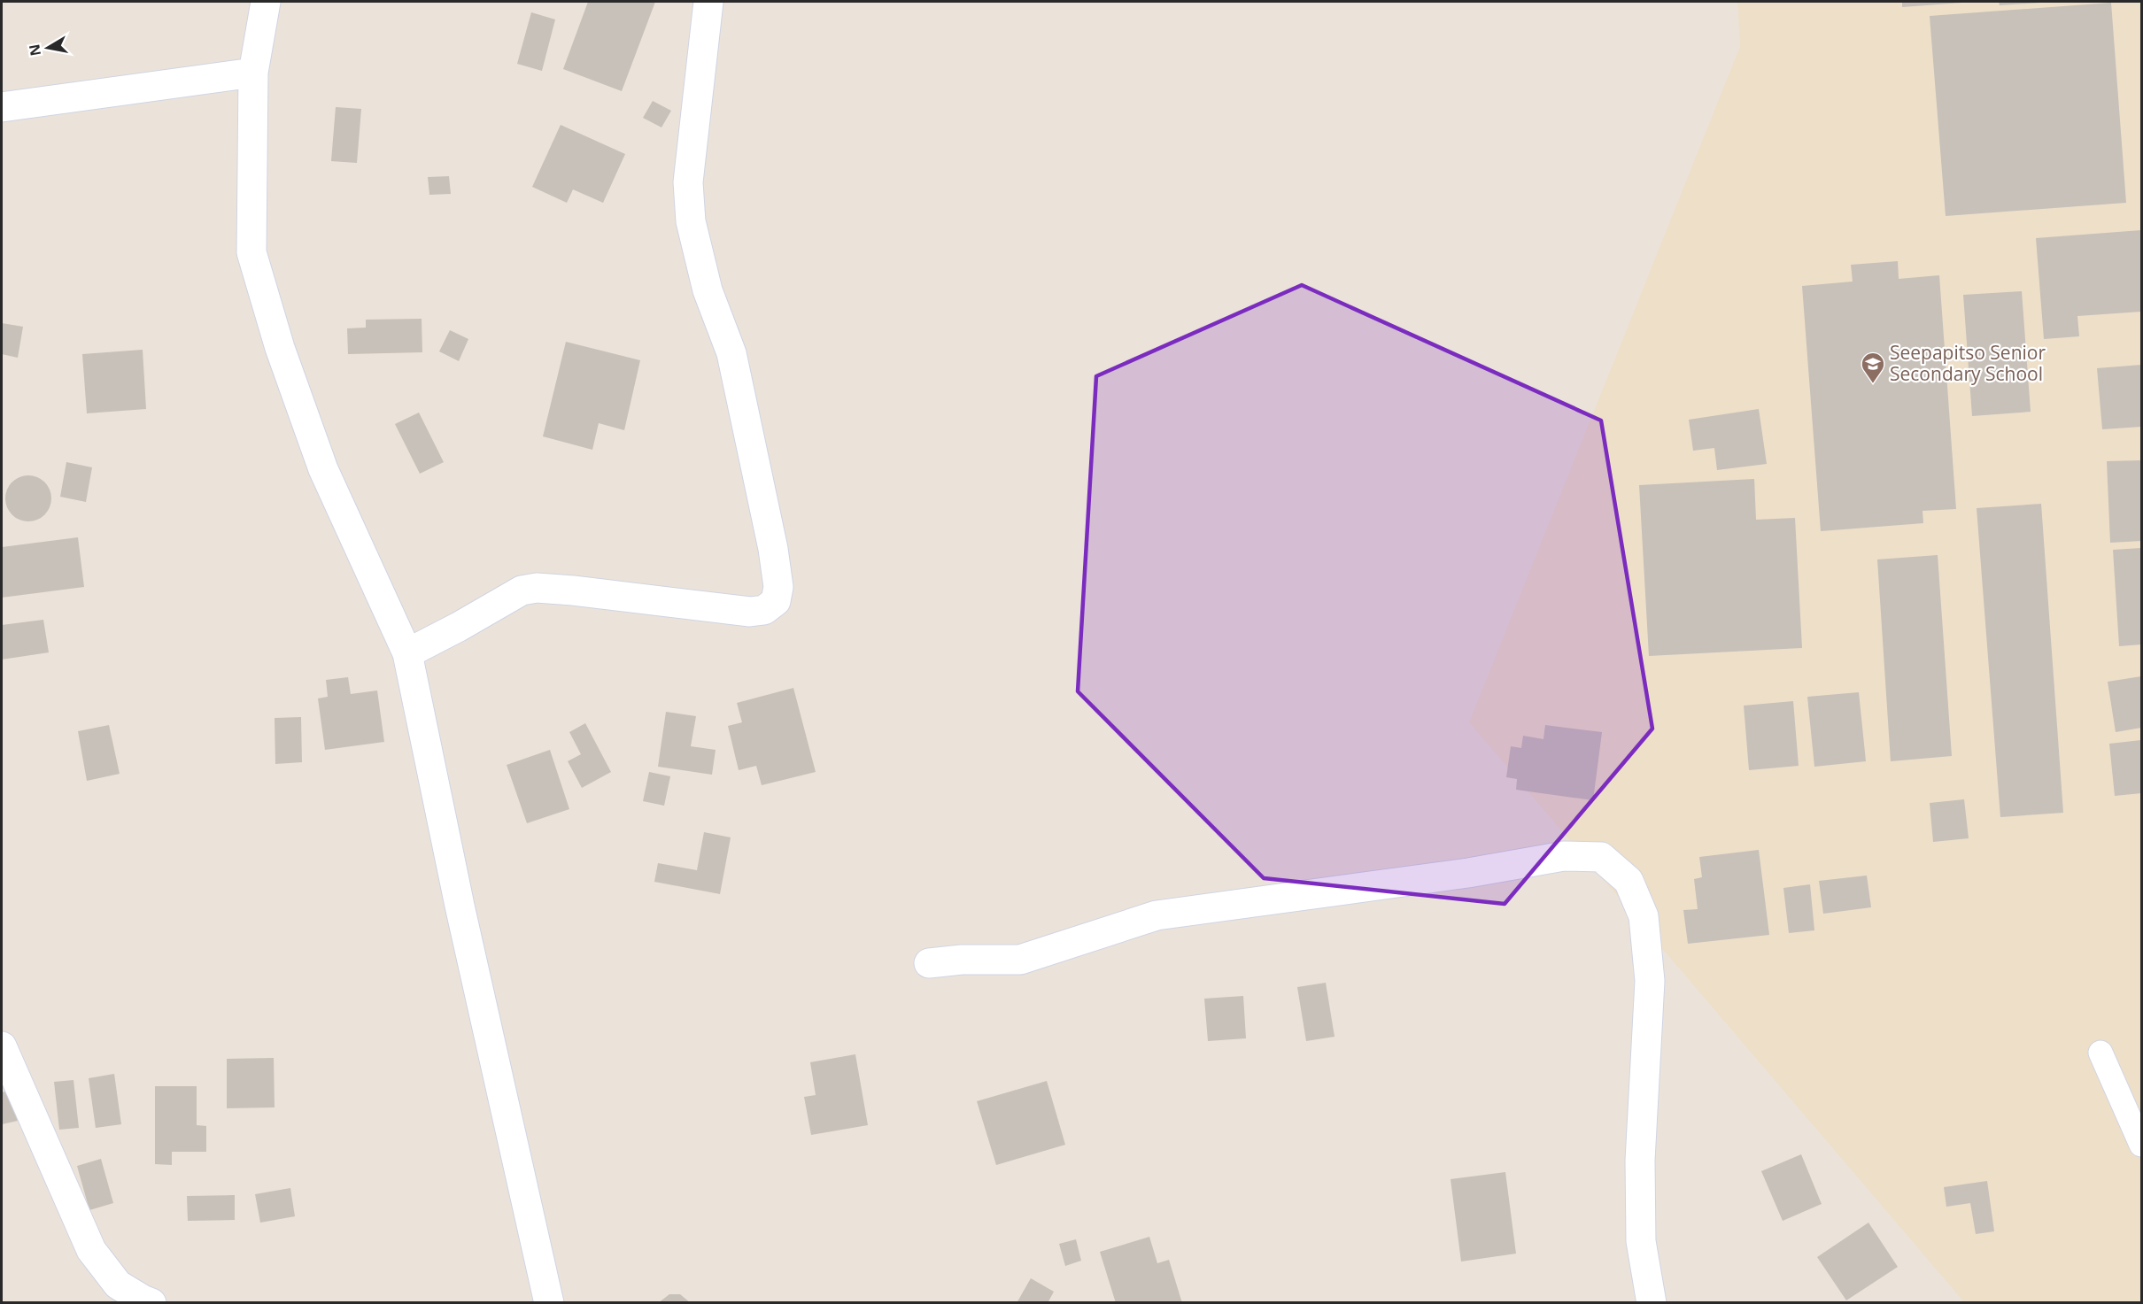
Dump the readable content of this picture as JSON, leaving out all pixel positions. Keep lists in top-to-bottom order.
{
  "places": {
    "school or university": ["Seepapitso Senior Secondary School"]
  },
  "north": "left"
}
